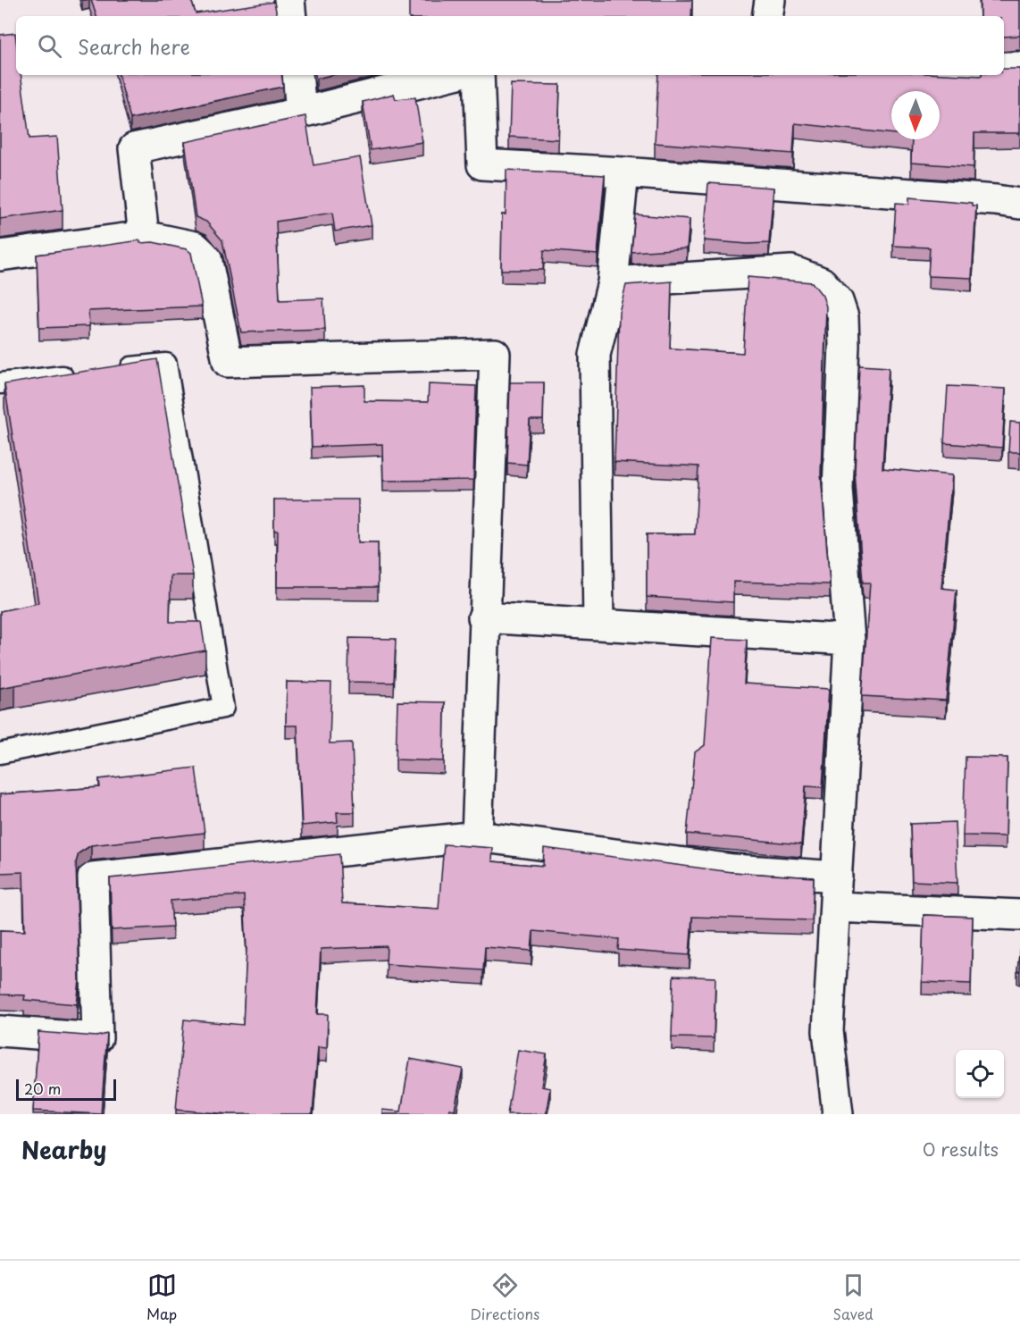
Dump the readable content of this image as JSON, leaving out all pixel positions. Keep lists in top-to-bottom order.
{
  "scale_bar": "20 m",
  "north": "bottom",
  "page": {
    "search": "Search here",
    "scale": "20 m",
    "heading": ["Nearby", "0 results"],
    "nav": ["Map", "Directions", "Saved"]
  }
}
